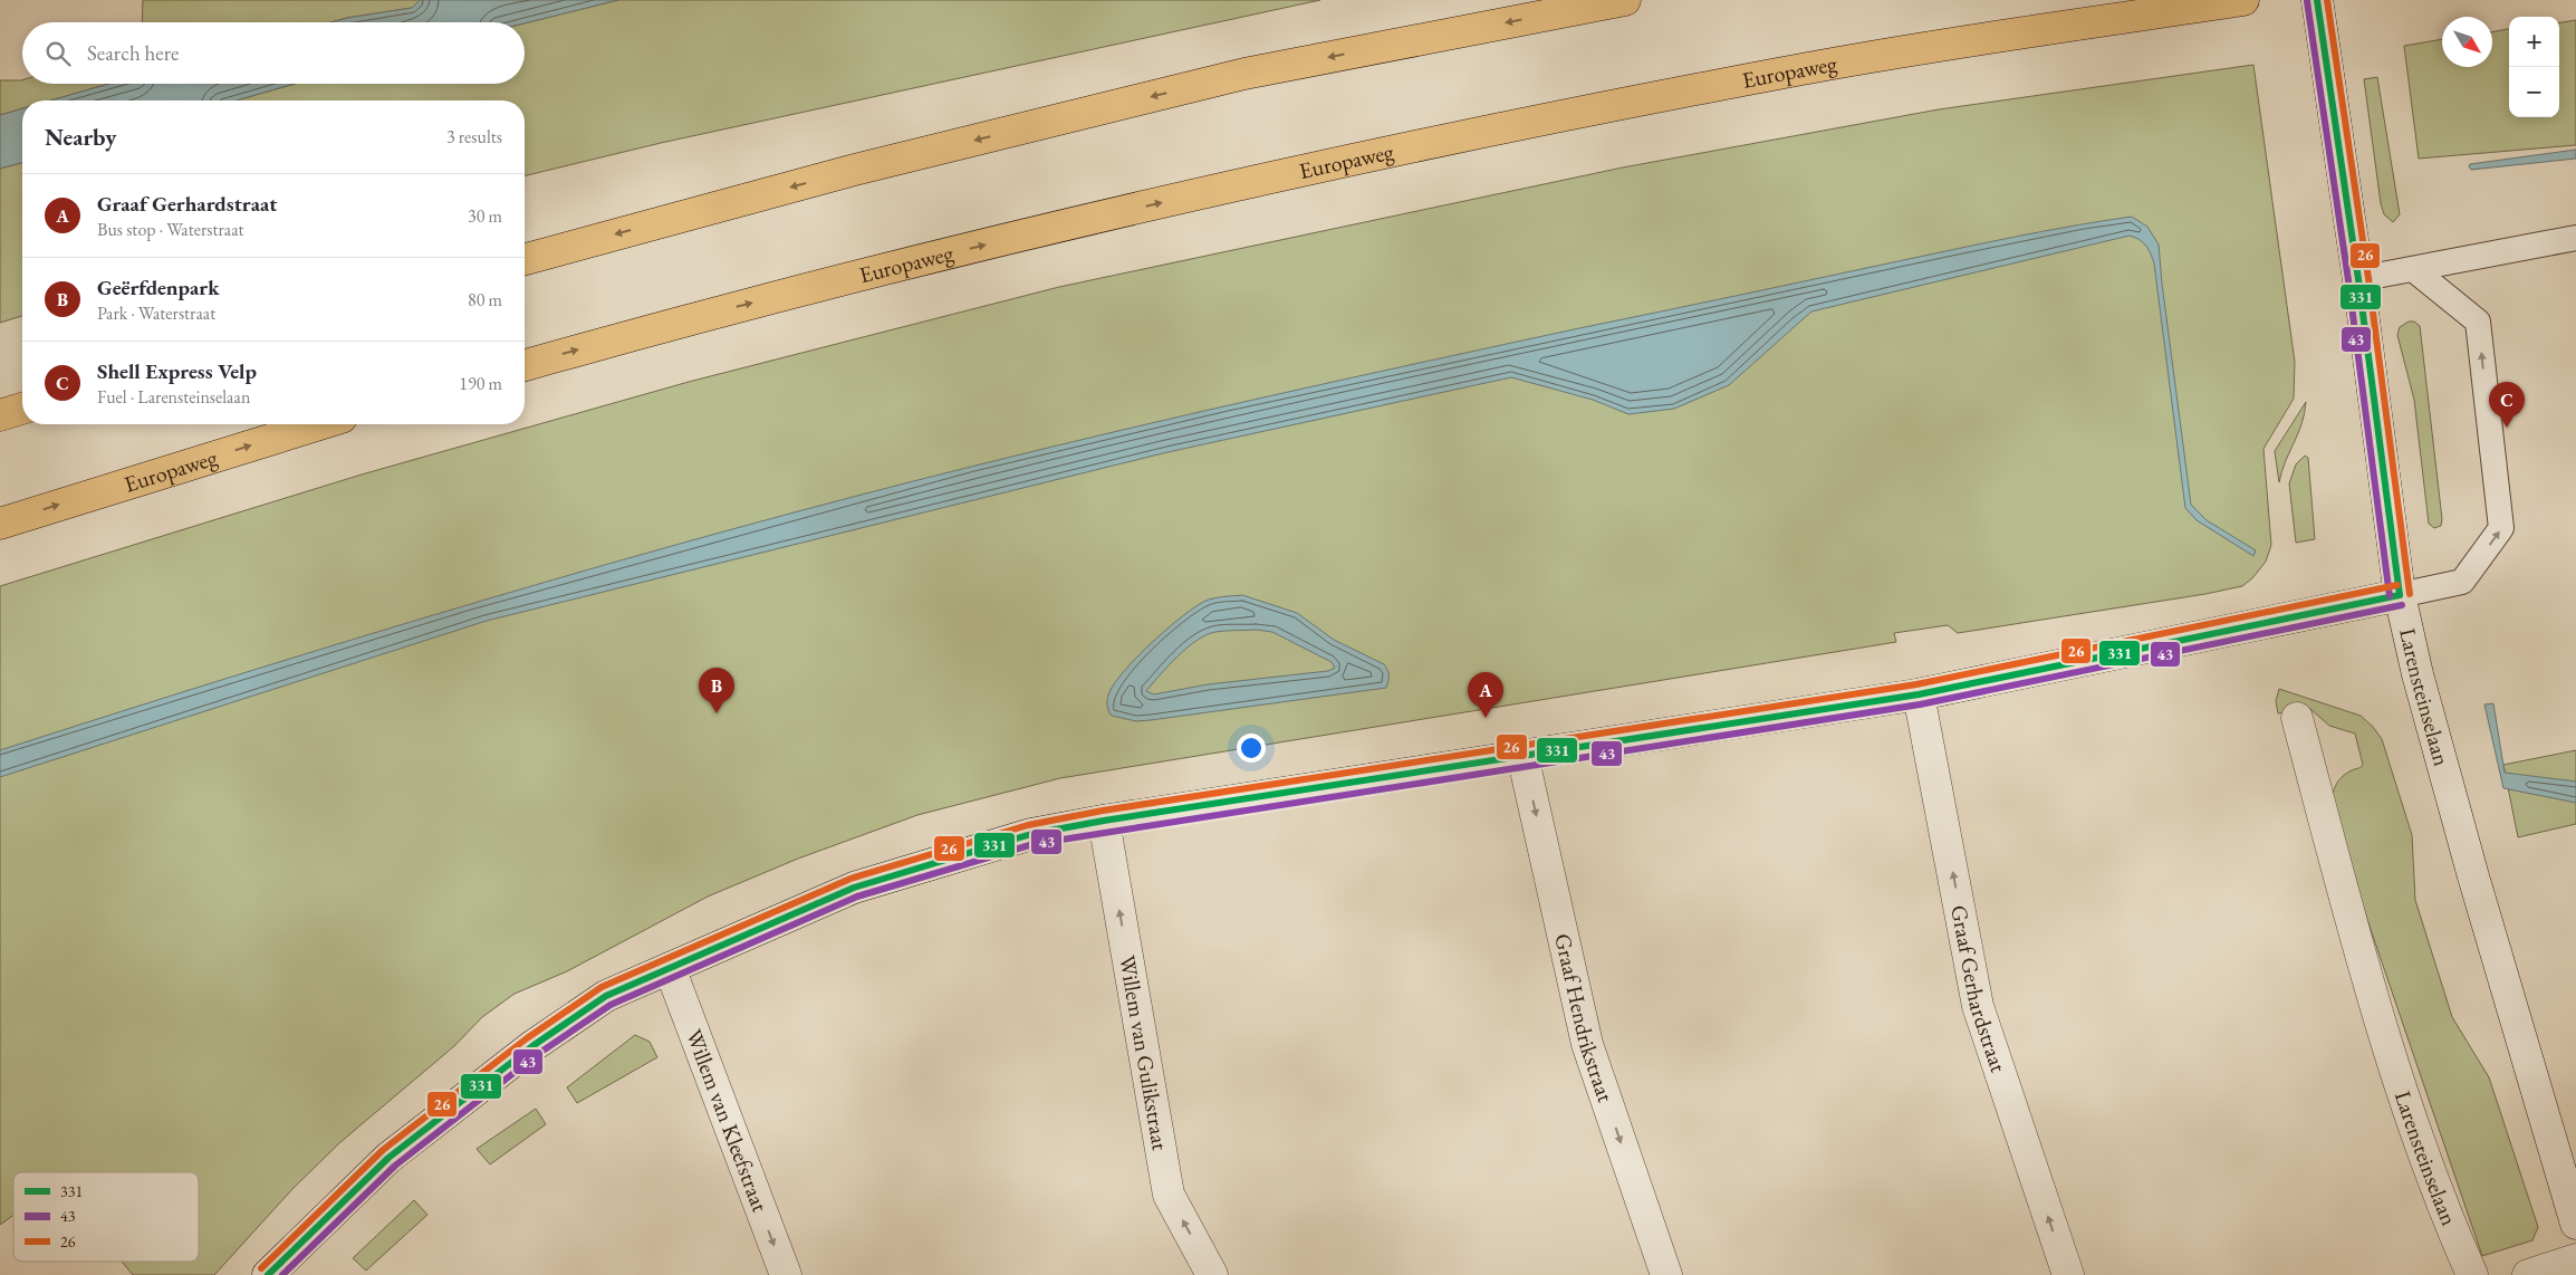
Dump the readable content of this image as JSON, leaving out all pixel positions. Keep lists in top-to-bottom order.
{
  "streets": {
    "highway": ["Europaweg"],
    "street": [
      "Larensteinselaan",
      "Graaf Gerhardstraat",
      "Graaf Hendrikstraat",
      "Willem van Gulikstraat",
      "Willem van Kleefstraat"
    ]
  },
  "one_way": [
    "Graaf Gerhardstraat",
    "Graaf Hendrikstraat",
    "Willem van Gulikstraat",
    "Willem van Kleefstraat"
  ],
  "lines": ["transit line 331", "transit line 26", "transit line 43"],
  "legend": ["331", "43", "26"],
  "north": "bottom right",
  "page": {
    "map_buttons": ["+", "−"],
    "search": "Search here",
    "heading": ["Nearby", "3 results"],
    "list": [
      {
        "mark": "A",
        "name": "Graaf Gerhardstraat",
        "note": "Bus stop · Waterstraat",
        "value": "30 m"
      },
      {
        "mark": "B",
        "name": "Geërfdenpark",
        "note": "Park · Waterstraat",
        "value": "80 m"
      },
      {
        "mark": "C",
        "name": "Shell Express Velp",
        "note": "Fuel · Larensteinselaan",
        "value": "190 m"
      }
    ],
    "pins": ["C", "B", "A"]
  }
}
